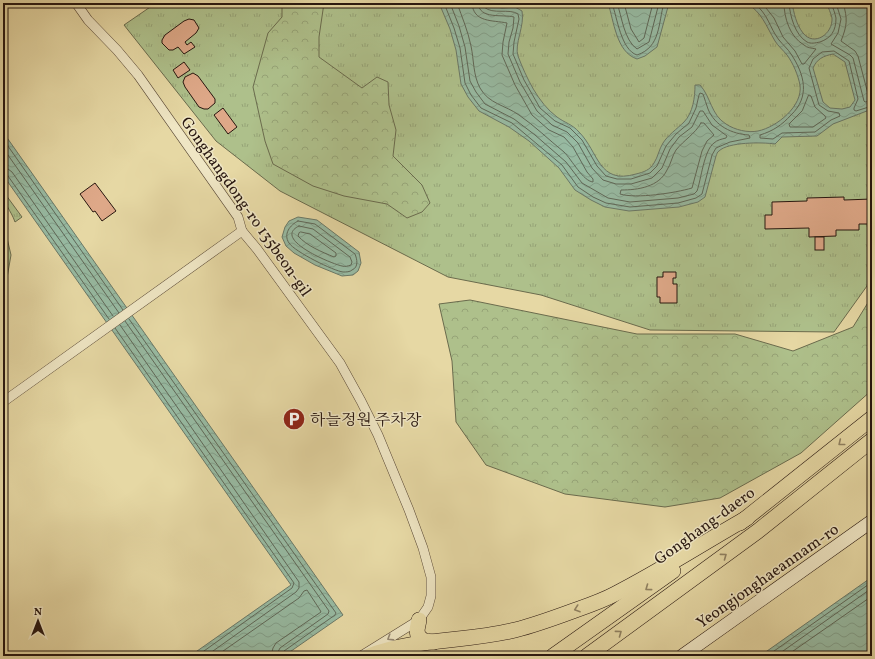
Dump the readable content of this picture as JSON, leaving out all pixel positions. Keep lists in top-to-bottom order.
{
  "streets": {
    "highway": ["Gonghang-daero"],
    "main road": ["Yeongjonghaeannam-ro"],
    "street": ["Gonghangdong-ro 135beon-gil"]
  },
  "places": {
    "parking": ["하늘정원 주차장"]
  },
  "north": "top"
}
